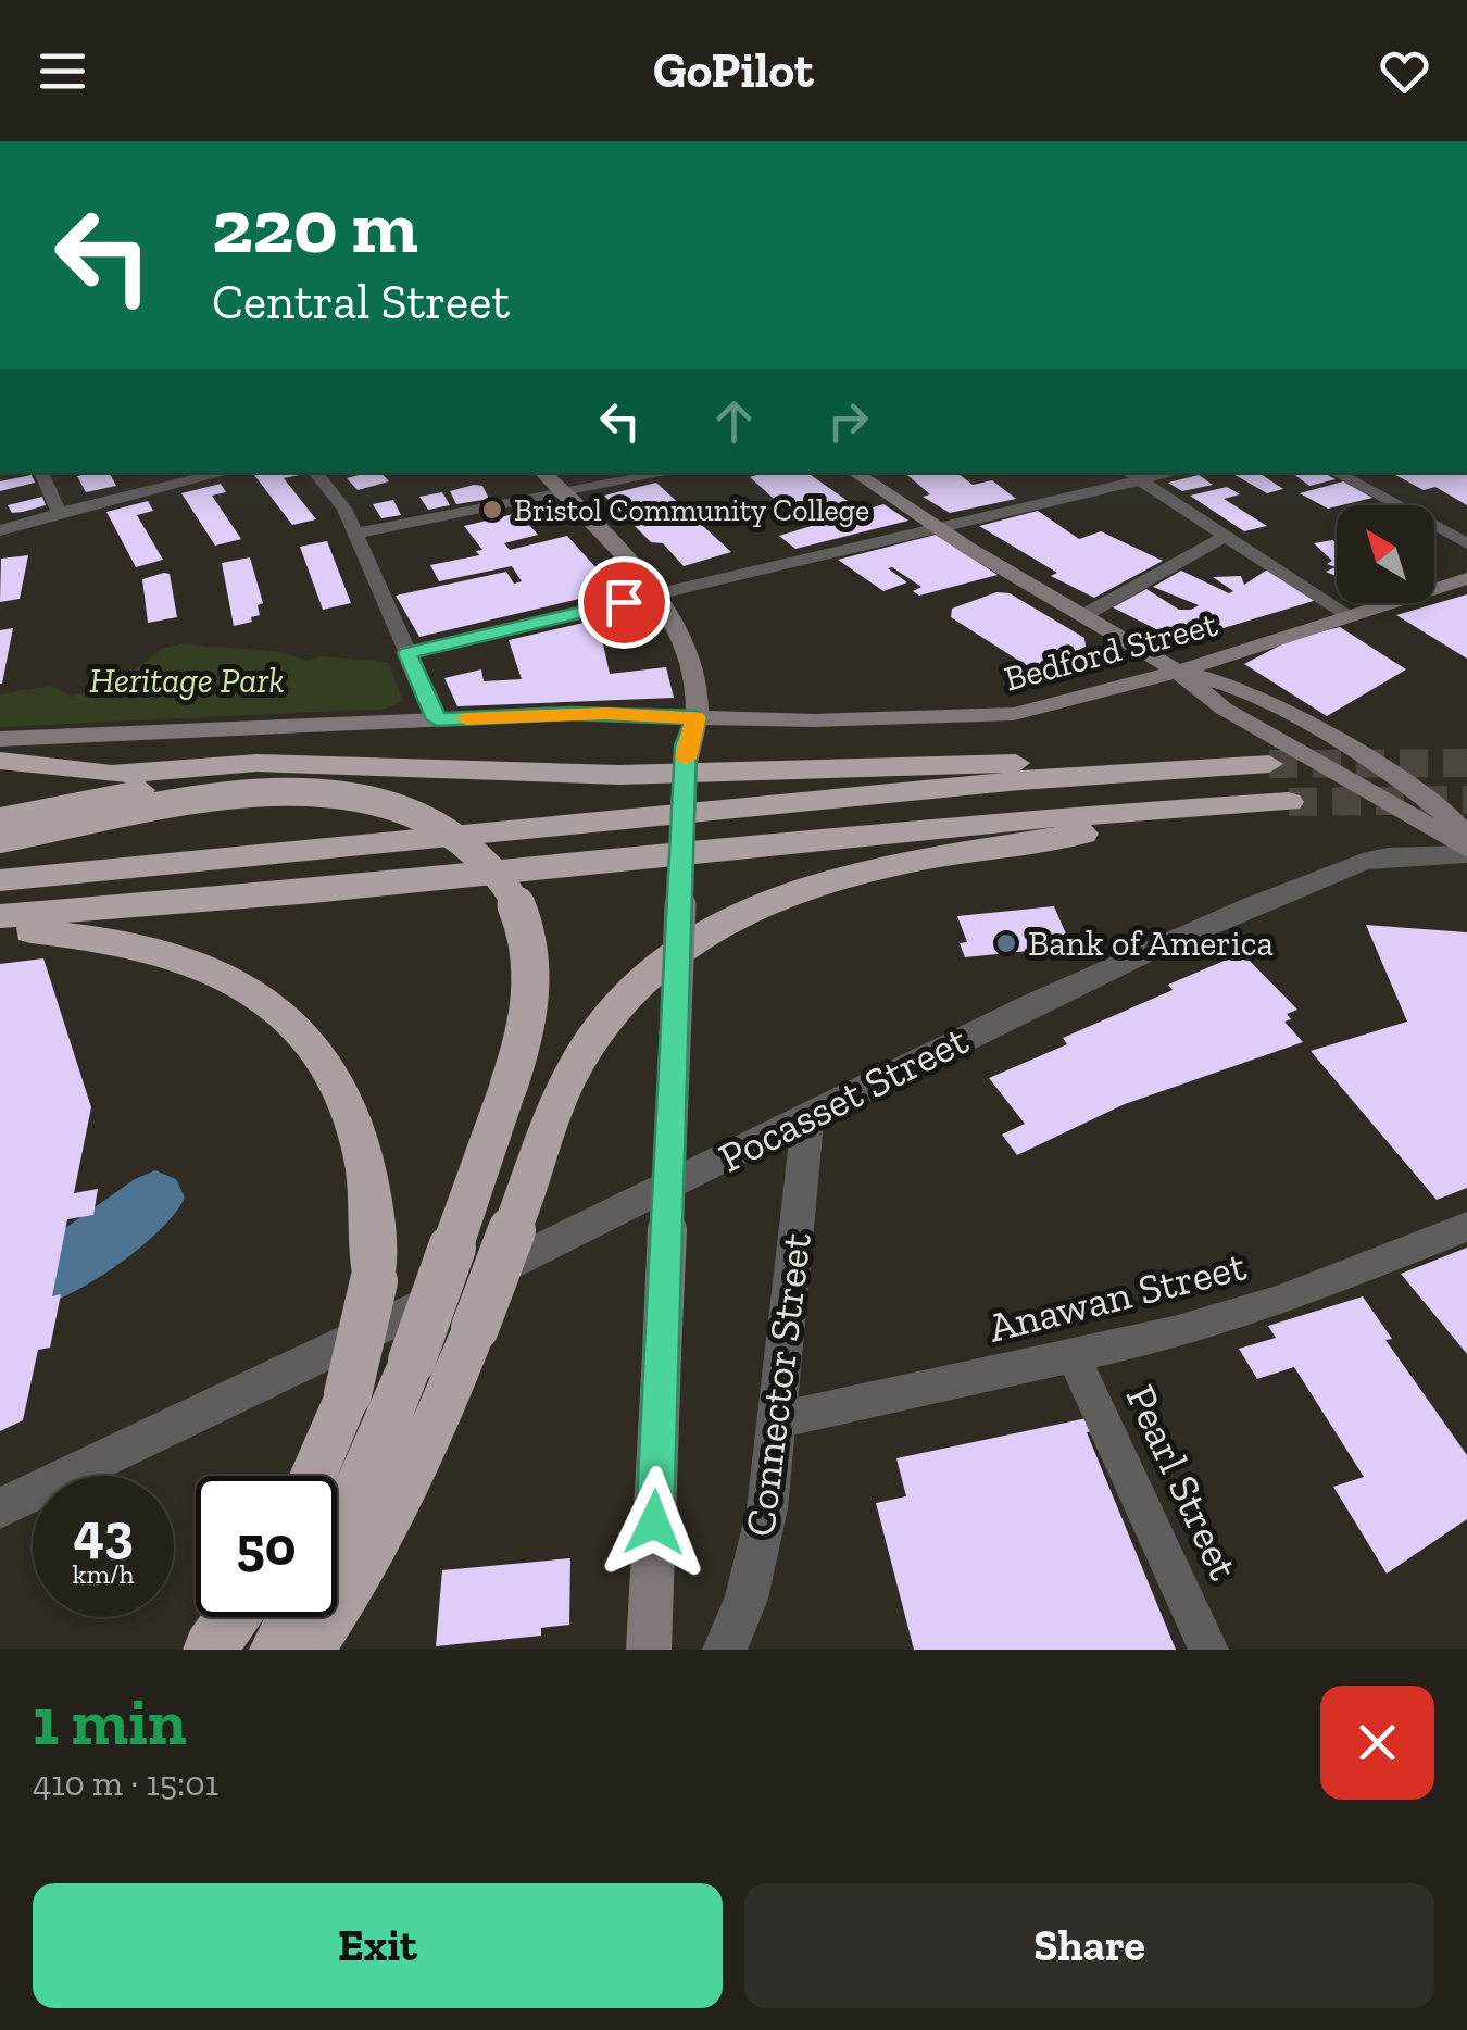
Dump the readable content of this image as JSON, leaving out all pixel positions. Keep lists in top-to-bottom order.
{
  "streets": {
    "main road": ["Bedford Street"],
    "street": [
      "Pocasset Street",
      "Anawan Street",
      "Connector Street",
      "Pearl Street"
    ]
  },
  "crossings": [
    ["Pocasset Street", "Connector Street"],
    ["Anawan Street", "Connector Street"],
    ["Anawan Street", "Pearl Street"]
  ],
  "parks": ["Heritage Park"],
  "places": ["Bristol Community College", "Bank of America"],
  "north": "top left",
  "page": {
    "header": "GoPilot",
    "turn": ["220 m", "Central Street"],
    "speed": "43 km/h",
    "limit": "50",
    "heading": ["1 min", "410 m · 15:01"],
    "buttons": ["Exit", "Share"]
  }
}
